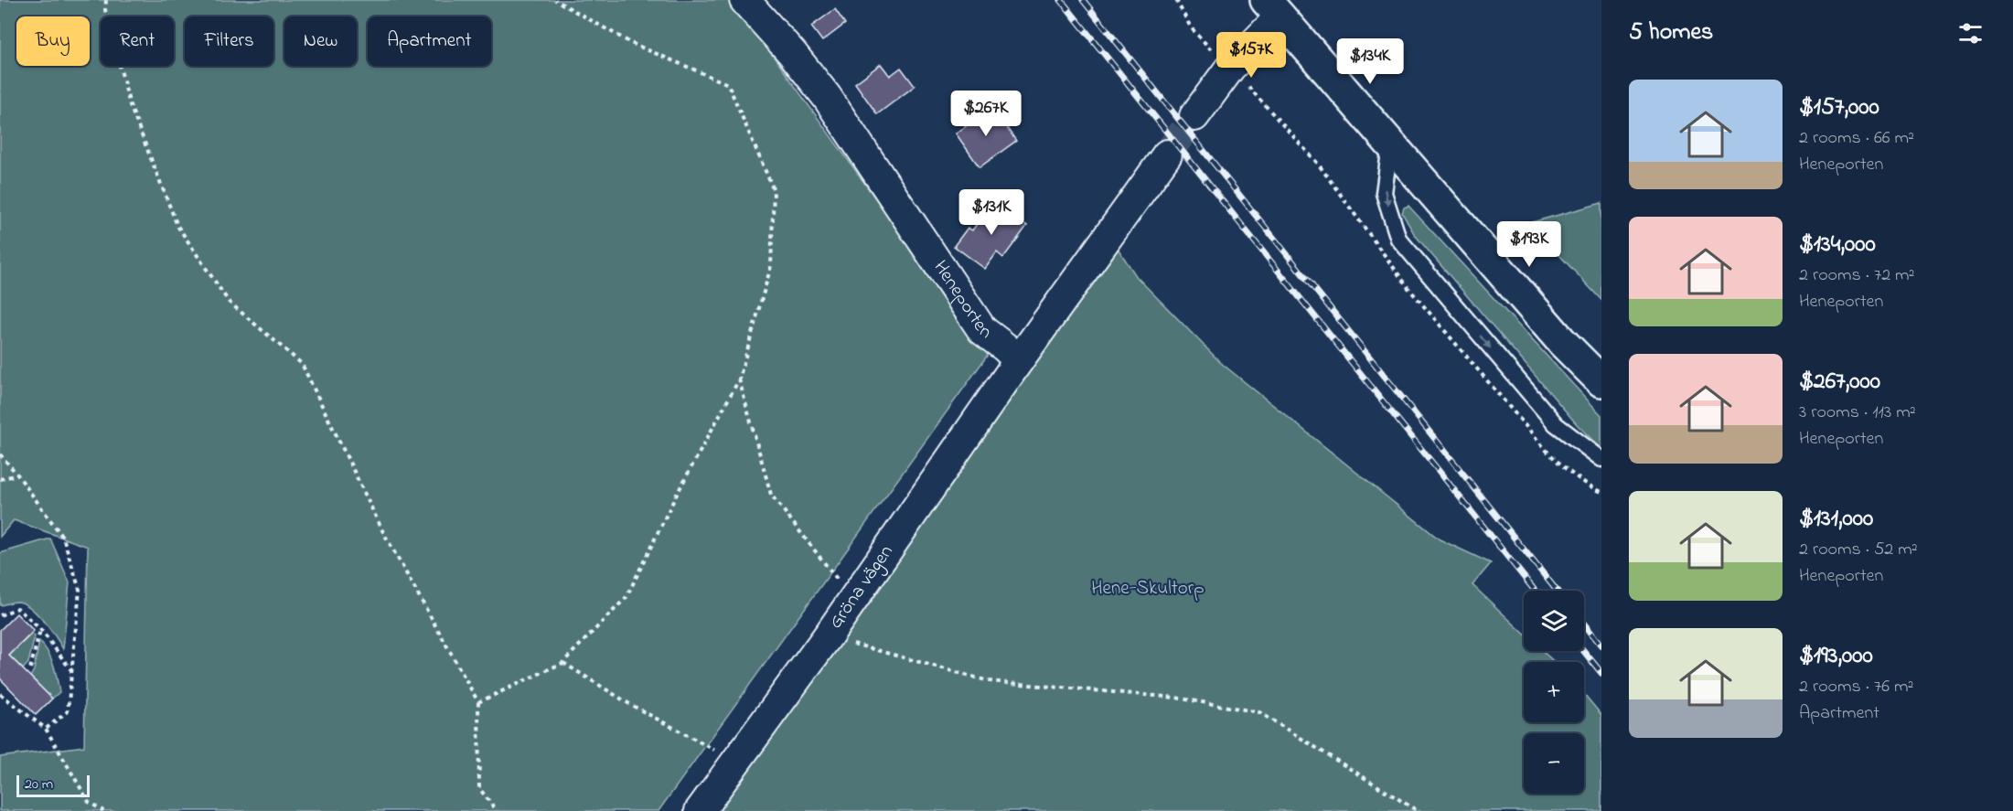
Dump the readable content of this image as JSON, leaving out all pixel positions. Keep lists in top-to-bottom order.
{
  "streets": {
    "street": ["Heneporten", "Gröna vägen"]
  },
  "crossings": [
    ["Heneporten", "Gröna vägen"]
  ],
  "parks": ["Hene-Skultorp"],
  "scale_bar": "20 m",
  "page": {
    "heading": "5 homes",
    "chip": [
      "Buy",
      "Rent",
      "Filters",
      "New",
      "Apartment"
    ],
    "price": [
      "$157K",
      "$134K",
      "$267K",
      "$131K",
      "$193K"
    ],
    "list": [
      {
        "name": "$157,000",
        "note": "2 rooms · 66 m² · Heneporten"
      },
      {
        "name": "$134,000",
        "note": "2 rooms · 72 m² · Heneporten"
      },
      {
        "name": "$267,000",
        "note": "3 rooms · 113 m² · Heneporten"
      },
      {
        "name": "$131,000",
        "note": "2 rooms · 52 m² · Heneporten"
      },
      {
        "name": "$193,000",
        "note": "2 rooms · 76 m² · Apartment"
      }
    ],
    "map_buttons": ["+", "−"],
    "scale": "20 m"
  }
}
